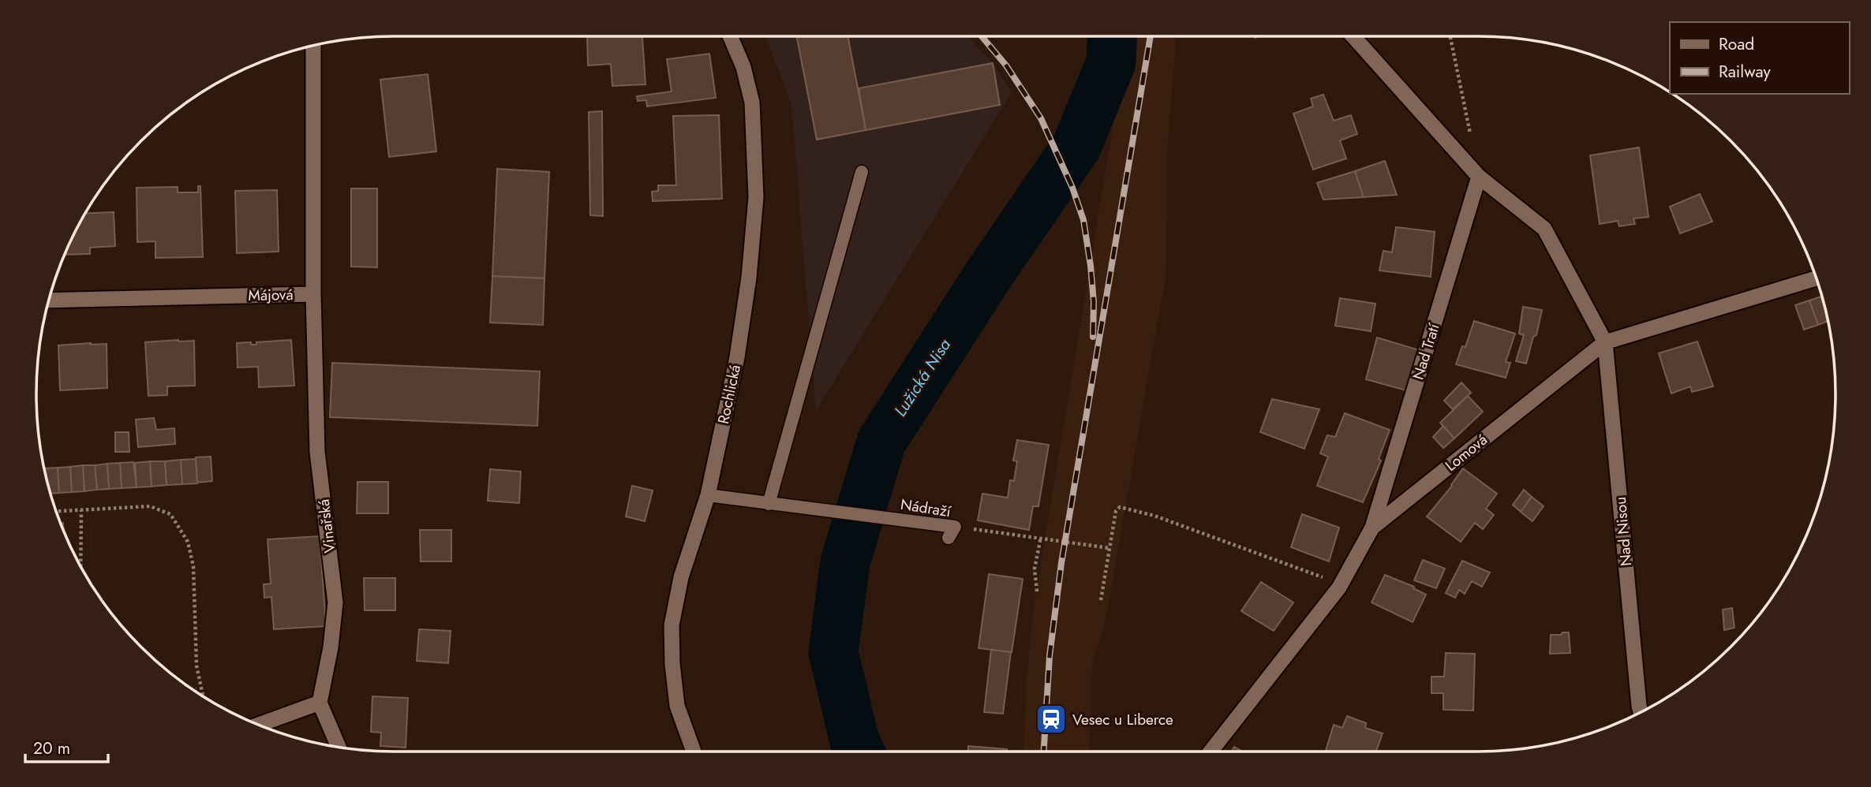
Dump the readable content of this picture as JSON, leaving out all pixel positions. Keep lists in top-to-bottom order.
{
  "streets": {
    "street": [
      "Májová",
      "Nad Tratí",
      "Rochlická",
      "Lomová",
      "Vinařská",
      "Nad Nisou"
    ],
    "lane": ["Nádraží"]
  },
  "crossings": [
    ["Májová", "Vinařská"],
    ["Nad Tratí", "Lomová"],
    ["Rochlická", "Nádraží"],
    ["Lomová", "Nad Nisou"]
  ],
  "water": ["Lužická Nisa"],
  "places": {
    "station": ["Vesec u Liberce"]
  },
  "legend": ["Road", "Railway"],
  "scale_bar": "20 m"
}
